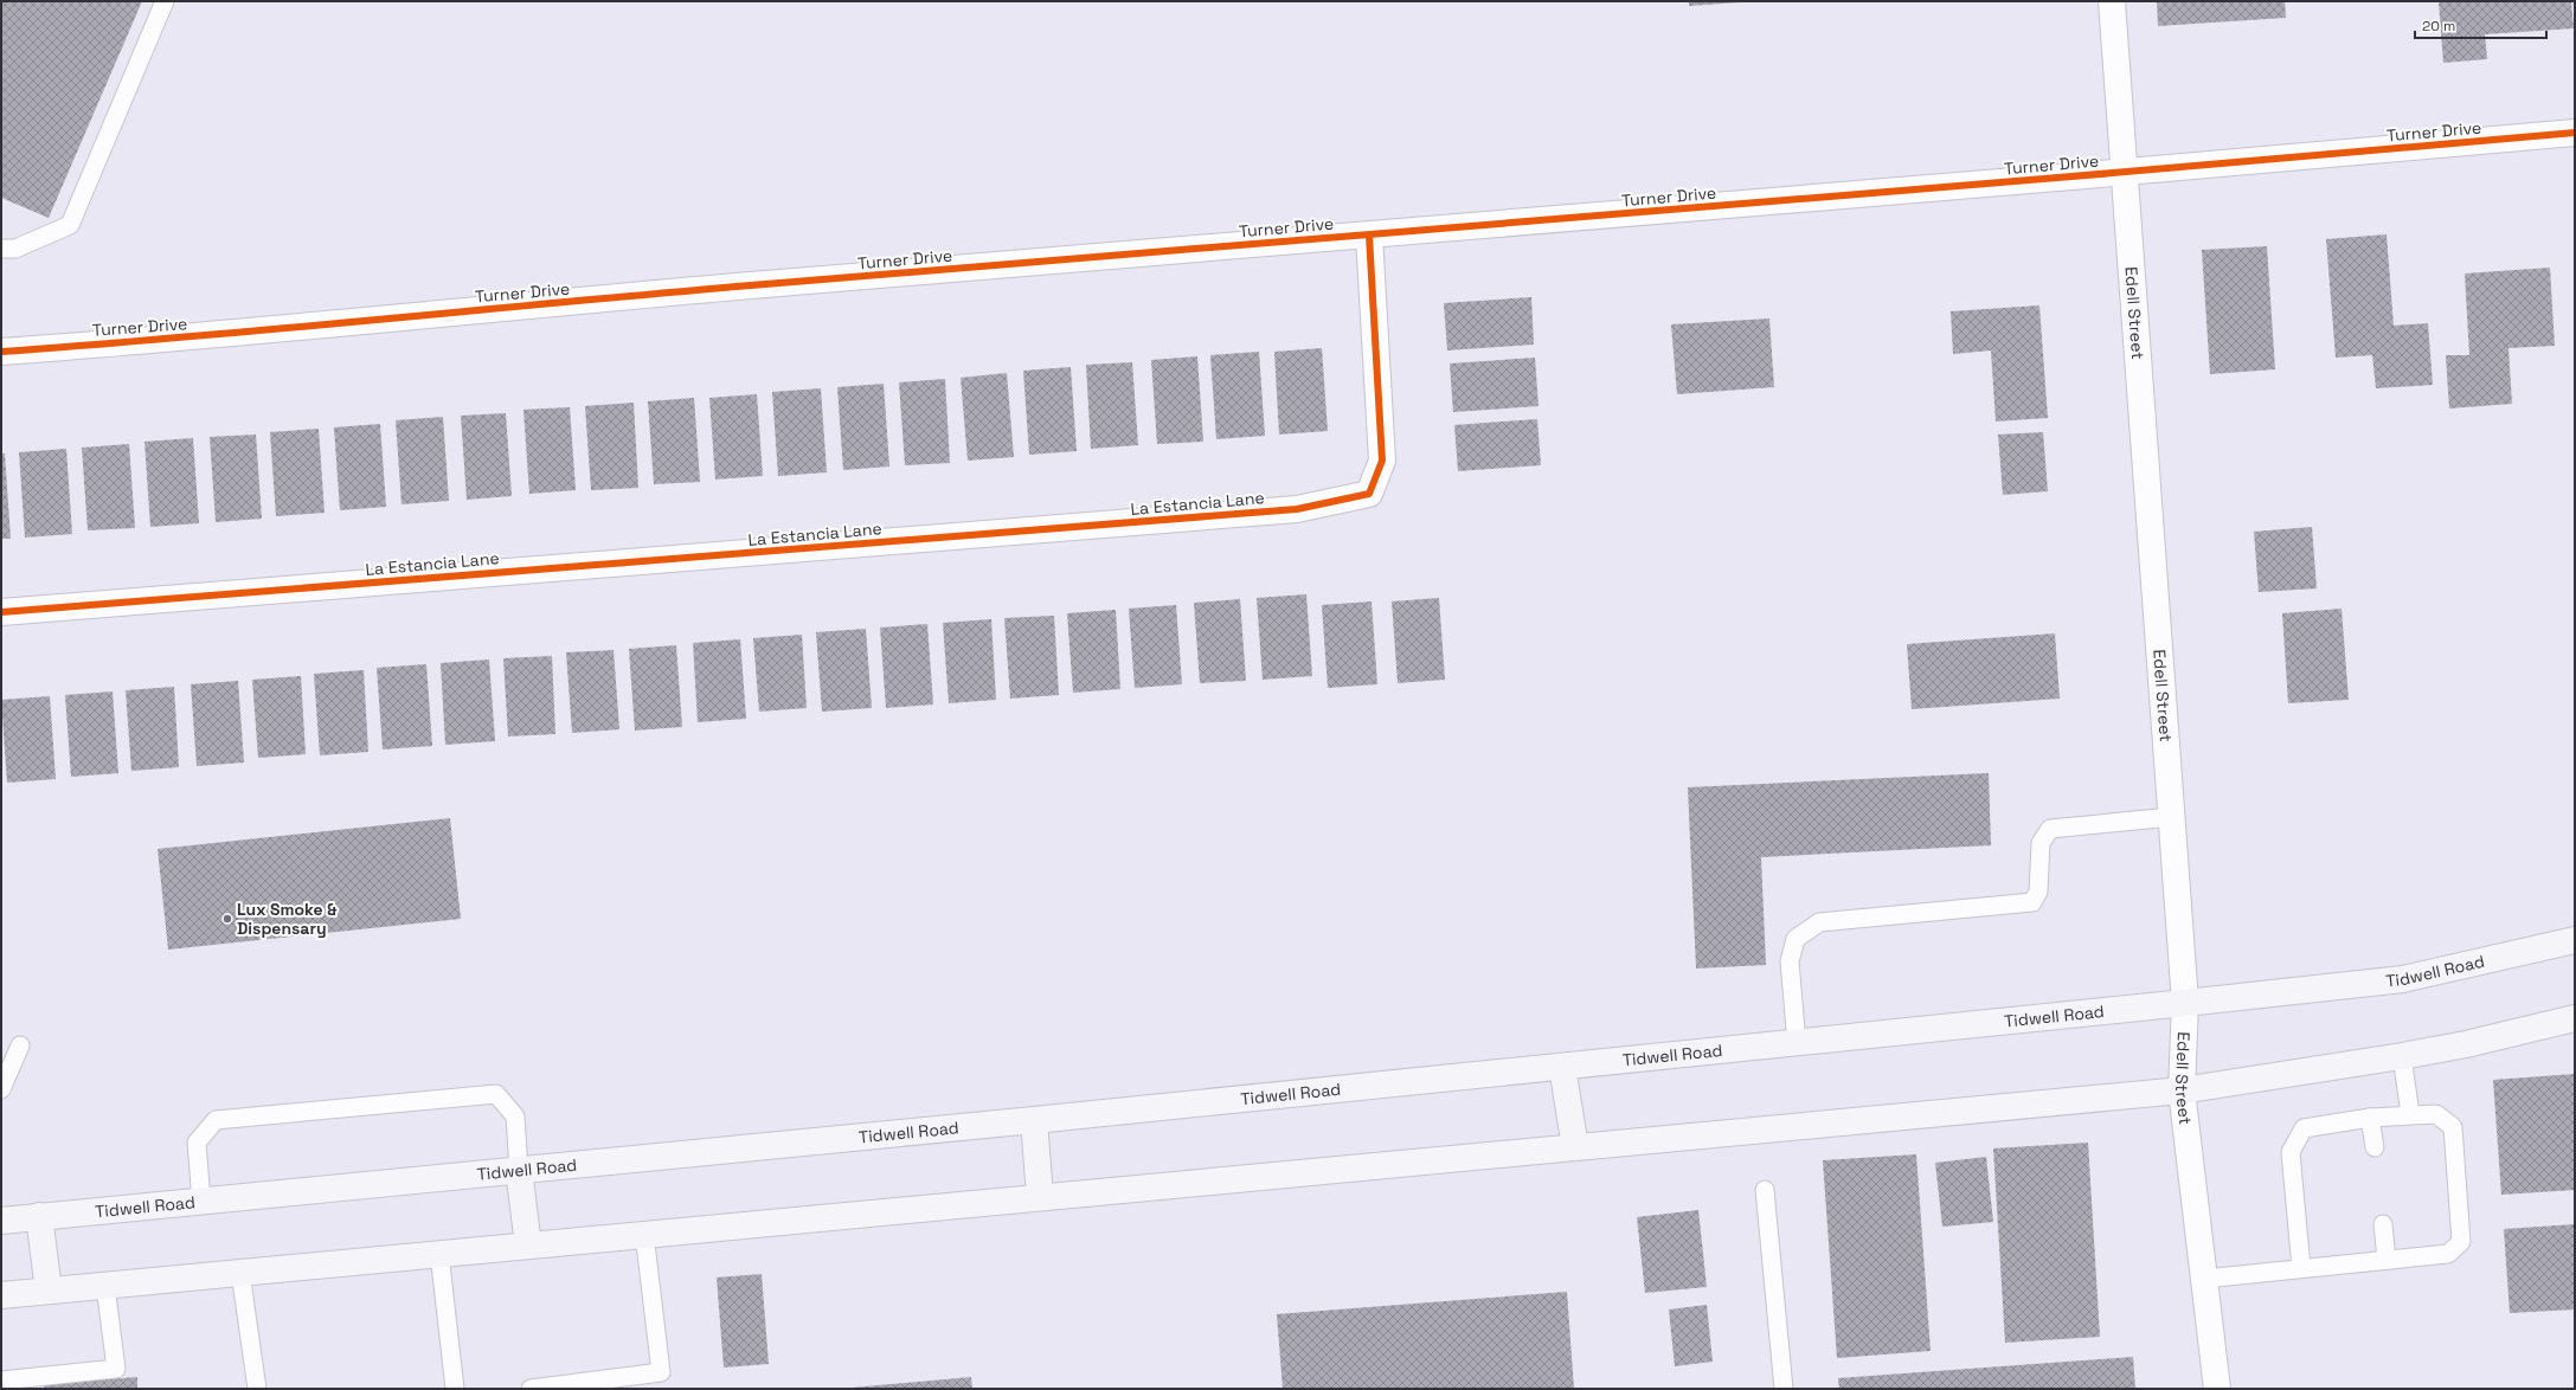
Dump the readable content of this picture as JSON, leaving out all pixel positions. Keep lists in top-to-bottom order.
{
  "streets": {
    "main road": ["Tidwell Road"],
    "street": ["Turner Drive", "Edell Street", "La Estancia Lane"]
  },
  "crossings": [
    ["Turner Drive", "Edell Street"],
    ["Turner Drive", "La Estancia Lane"],
    ["Edell Street", "Tidwell Road"]
  ],
  "places": ["Lux Smoke & Dispensary"],
  "scale_bar": "20 m"
}
